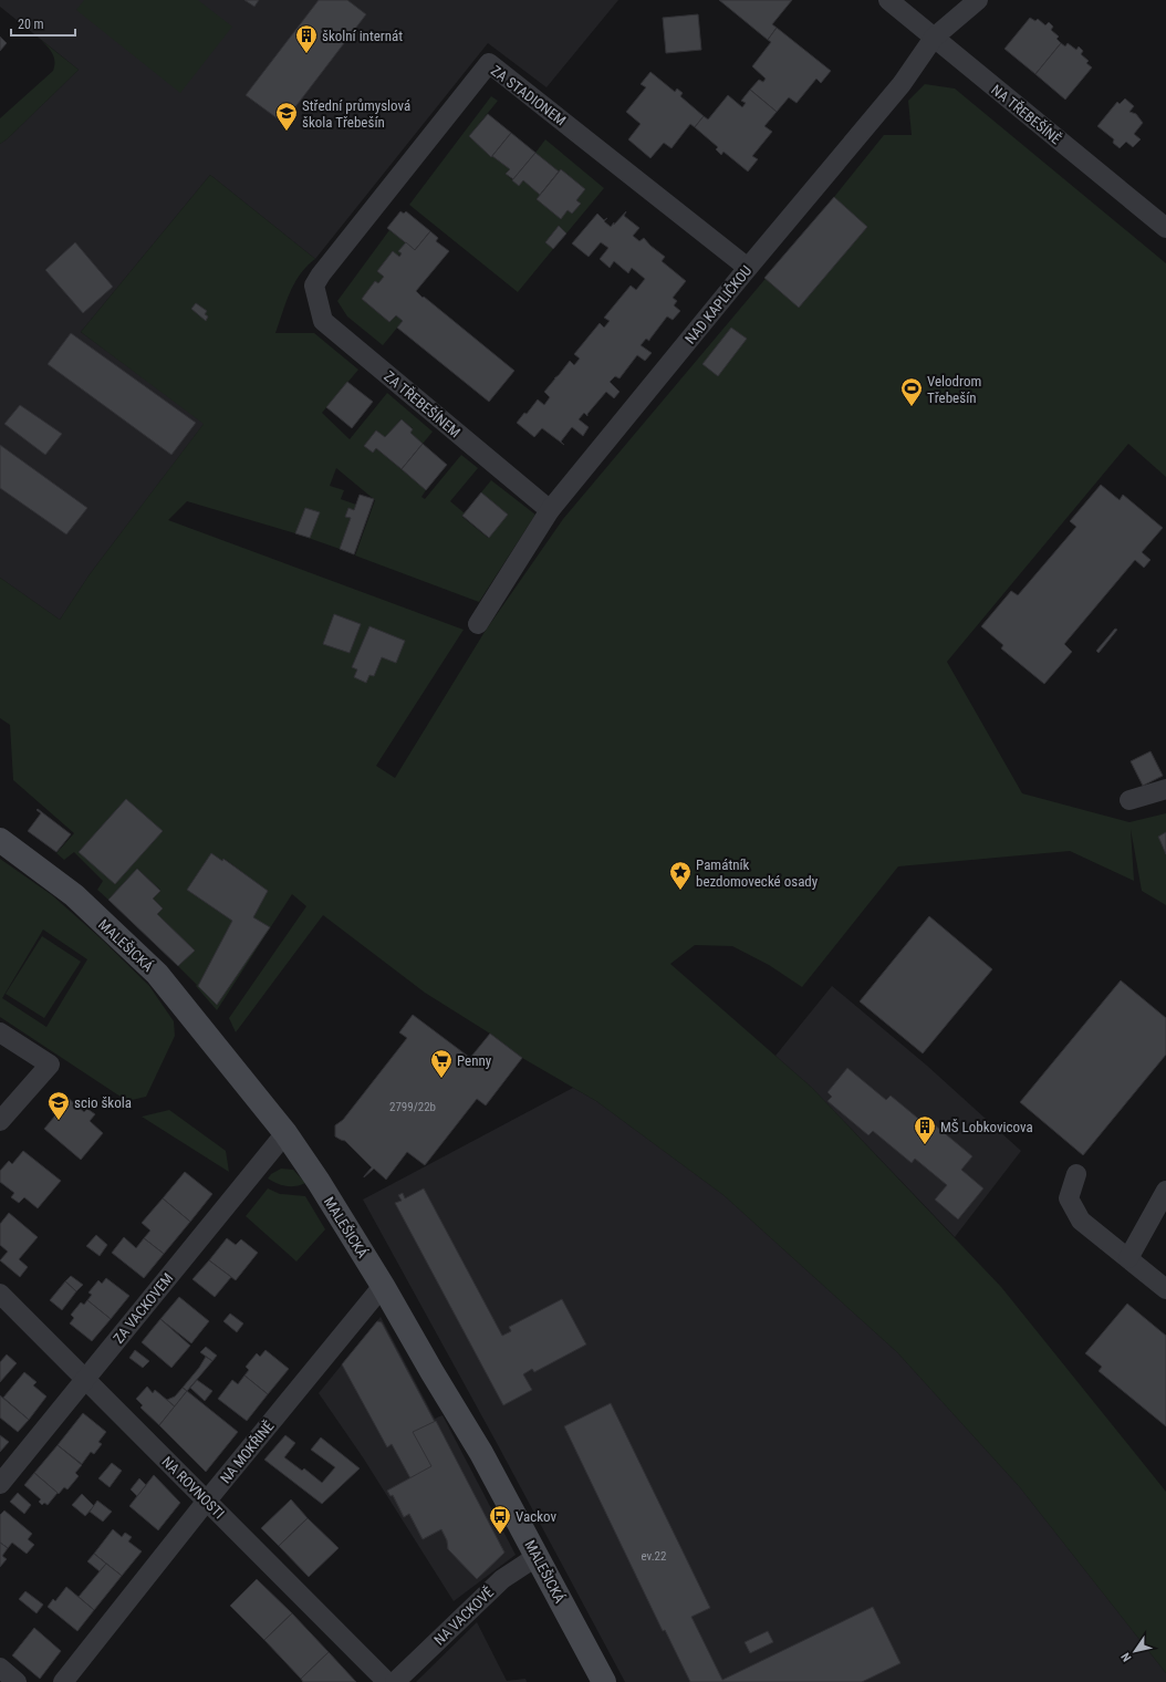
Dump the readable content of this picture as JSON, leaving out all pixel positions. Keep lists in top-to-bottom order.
{
  "streets": {
    "street": [
      "ZA STADIONEM",
      "NA TŘEBEŠÍNĚ",
      "NAD KAPLIČKOU",
      "ZA TŘEBEŠÍNEM",
      "MALEŠICKÁ",
      "ZA VACKOVEM",
      "NA MOKŘINĚ",
      "NA ROVNOSTI",
      "NA VACKOVĚ"
    ]
  },
  "crossings": [
    ["ZA STADIONEM", "NAD KAPLIČKOU"],
    ["ZA STADIONEM", "ZA TŘEBEŠÍNEM"],
    ["NA TŘEBEŠÍNĚ", "NAD KAPLIČKOU"],
    ["NAD KAPLIČKOU", "ZA TŘEBEŠÍNEM"],
    ["MALEŠICKÁ", "ZA VACKOVEM"],
    ["MALEŠICKÁ", "NA MOKŘINĚ"],
    ["MALEŠICKÁ", "NA VACKOVĚ"],
    ["ZA VACKOVEM", "NA ROVNOSTI"],
    ["NA MOKŘINĚ", "NA ROVNOSTI"]
  ],
  "places": {
    "building": ["školní internát", "MŠ Lobkovicova"],
    "school or university": ["Střední průmyslová škola Třebešín", "scio škola"],
    "sports": ["Velodrom Třebešín"],
    "place": ["Památník bezdomovecké osady"],
    "supermarket": ["Penny"],
    "bus stop": ["Vackov"]
  },
  "house_numbers": ["2799/22b", "ev.22"],
  "scale_bar": "20 m",
  "north": "bottom left"
}
